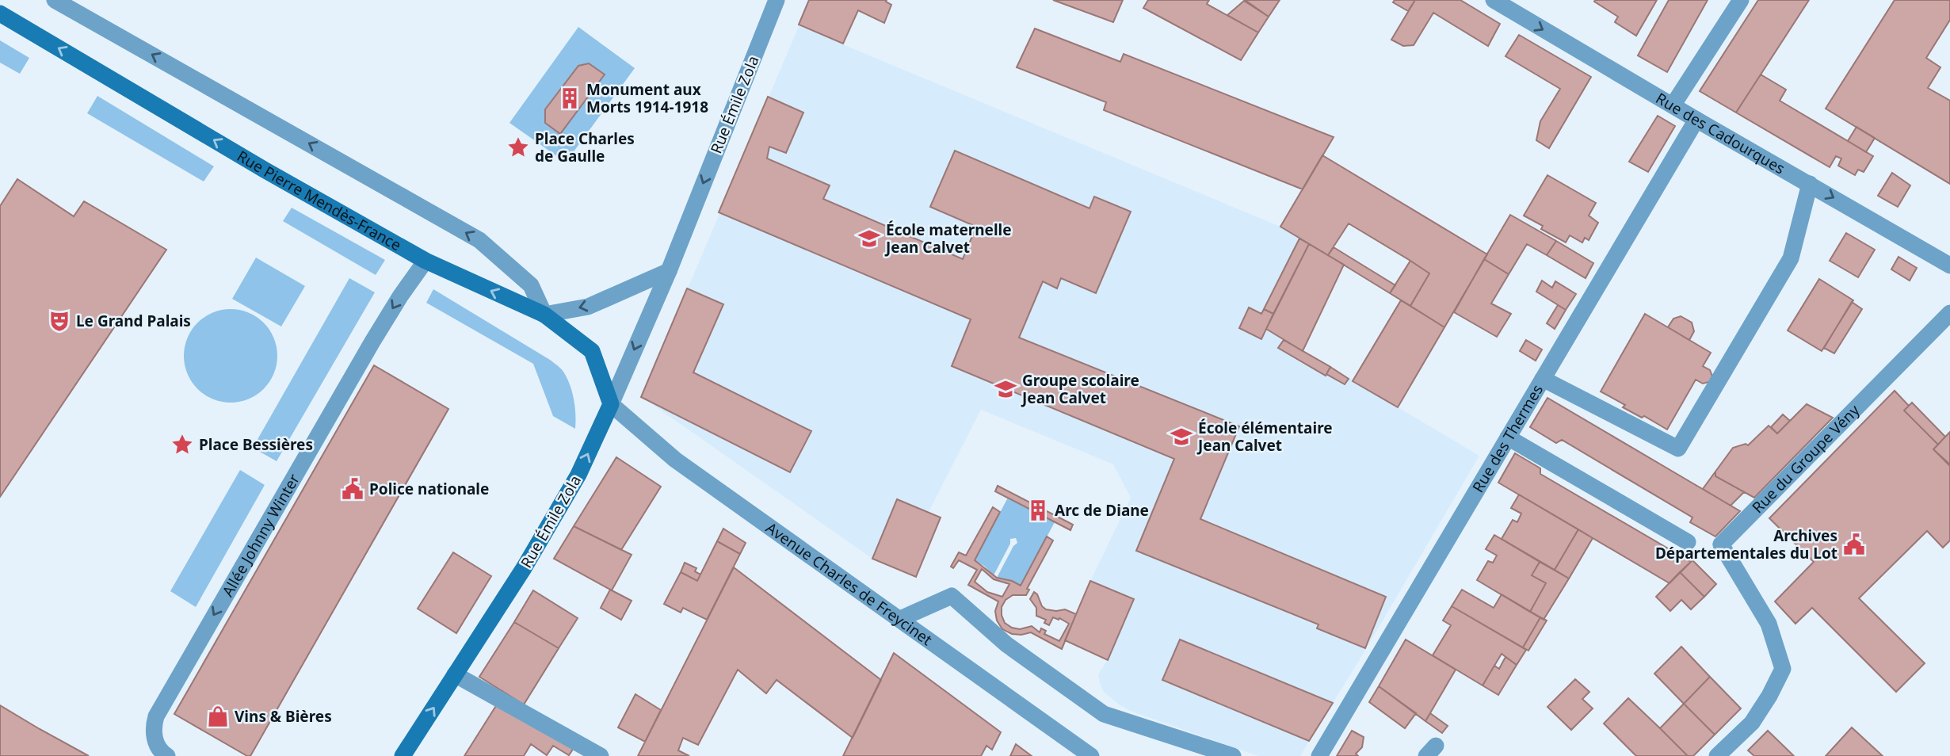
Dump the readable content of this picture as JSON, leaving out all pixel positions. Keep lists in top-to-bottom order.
{
  "streets": {
    "main road": ["Rue Émile Zola", "Rue Pierre Mendès-France"],
    "street": [
      "Rue des Cadourques",
      "Rue des Thermes",
      "Rue du Groupe Vény",
      "Allée Johnny Winter",
      "Avenue Charles de Freycinet"
    ]
  },
  "crossings": [
    ["Rue Émile Zola", "Rue Pierre Mendès-France"],
    ["Rue Émile Zola", "Avenue Charles de Freycinet"],
    ["Rue des Cadourques", "Rue des Thermes"],
    ["Rue Pierre Mendès-France", "Allée Johnny Winter"],
    ["Rue Pierre Mendès-France", "Avenue Charles de Freycinet"]
  ],
  "one_way": ["Rue des Cadourques", "Rue Pierre Mendès-France", "Allée Johnny Winter"],
  "places": {
    "building": ["Monument aux Morts 1914-1918", "Arc de Diane"],
    "place": ["Place Charles de Gaulle", "Place Bessières"],
    "school or university": ["École maternelle Jean Calvet", "Groupe scolaire Jean Calvet", "École élémentaire Jean Calvet"],
    "theatre": ["Le Grand Palais"],
    "public building": ["Police nationale", "Archives Départementales du Lot"],
    "shop": ["Vins & Bières"]
  }
}
